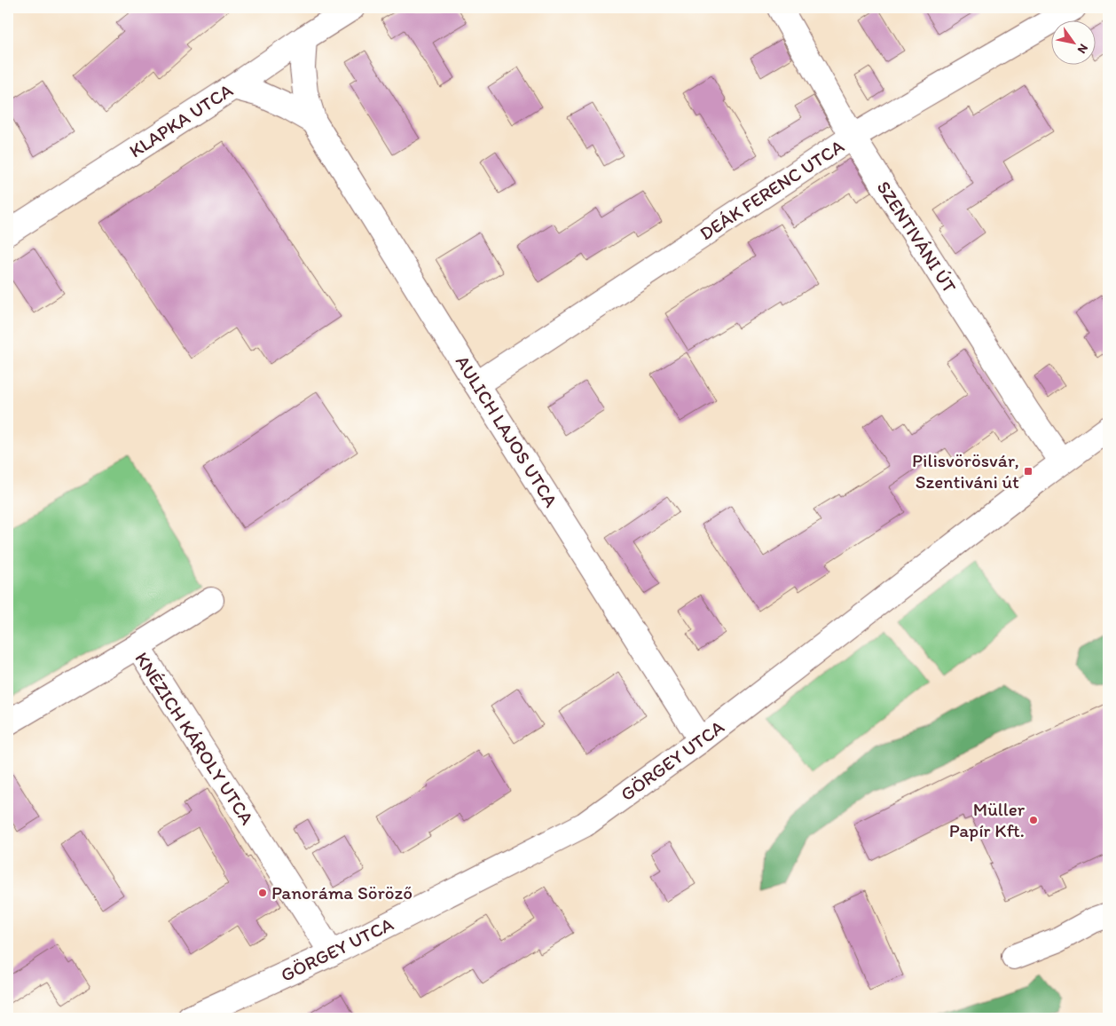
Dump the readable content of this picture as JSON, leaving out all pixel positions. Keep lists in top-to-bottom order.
{
  "streets": {
    "street": [
      "KLAPKA UTCA",
      "DEÁK FERENC UTCA",
      "SZENTIVÁNI ÚT",
      "AULICH LAJOS UTCA",
      "KNÉZICH KÁROLY UTCA",
      "GÖRGEY UTCA"
    ]
  },
  "crossings": [
    ["KLAPKA UTCA", "AULICH LAJOS UTCA"],
    ["DEÁK FERENC UTCA", "SZENTIVÁNI ÚT"],
    ["DEÁK FERENC UTCA", "AULICH LAJOS UTCA"],
    ["SZENTIVÁNI ÚT", "GÖRGEY UTCA"],
    ["AULICH LAJOS UTCA", "GÖRGEY UTCA"],
    ["KNÉZICH KÁROLY UTCA", "GÖRGEY UTCA"]
  ],
  "places": {
    "transit": ["Pilisvörösvár, Szentiváni út"],
    "other": ["Müller Papír Kft.", "Panoráma Söröző"]
  },
  "north": "bottom right"
}
